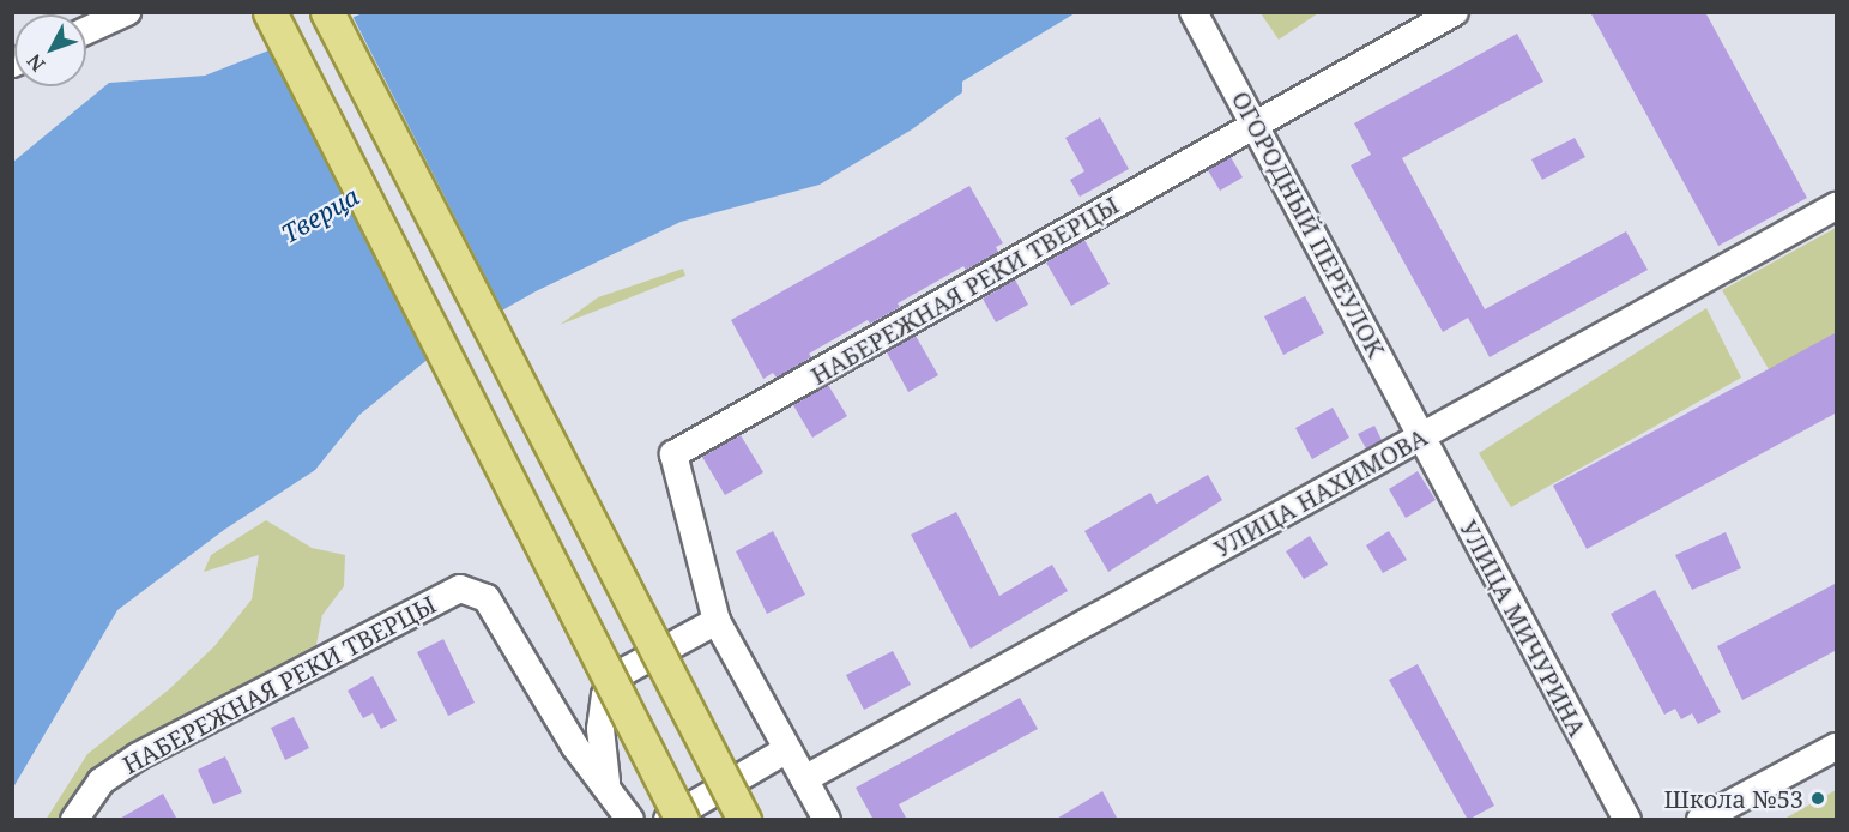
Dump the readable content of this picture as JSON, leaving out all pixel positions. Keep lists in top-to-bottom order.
{
  "streets": {
    "street": [
      "ОГОРОДНЫЙ ПЕРЕУЛОК",
      "НАБЕРЕЖНАЯ РЕКИ ТВЕРЦЫ",
      "УЛИЦА НАХИМОВА",
      "УЛИЦА МИЧУРИНА"
    ]
  },
  "crossings": [
    ["ОГОРОДНЫЙ ПЕРЕУЛОК", "НАБЕРЕЖНАЯ РЕКИ ТВЕРЦЫ"],
    ["ОГОРОДНЫЙ ПЕРЕУЛОК", "УЛИЦА НАХИМОВА"],
    ["ОГОРОДНЫЙ ПЕРЕУЛОК", "УЛИЦА МИЧУРИНА"],
    ["УЛИЦА НАХИМОВА", "УЛИЦА МИЧУРИНА"]
  ],
  "water": ["Тверца"],
  "places": ["Школа №53"],
  "north": "bottom left"
}
